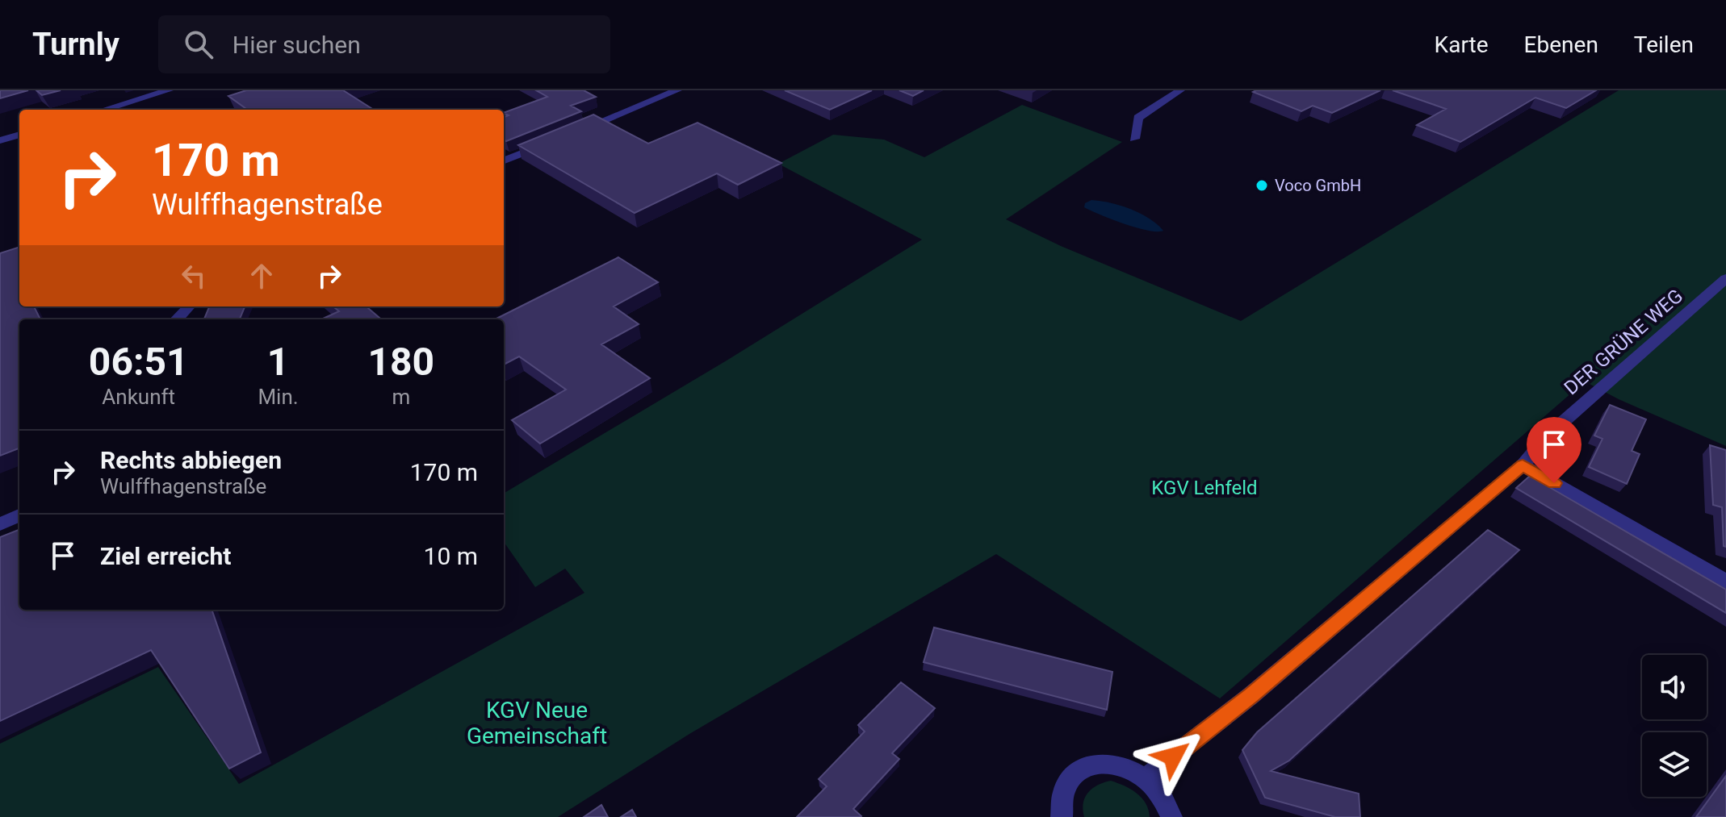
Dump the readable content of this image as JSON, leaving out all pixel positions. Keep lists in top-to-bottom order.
{
  "streets": {
    "street": ["DER GRÜNE WEG"]
  },
  "parks": ["KGV Lehfeld", "KGV Neue Gemeinschaft"],
  "places": ["Voco GmbH"],
  "page": {
    "header": "Turnly",
    "search": "Hier suchen",
    "nav": ["Karte", "Ebenen", "Teilen"],
    "turn": ["170 m", "Wulffhagenstraße"],
    "eta": [
      "06:51",
      "Ankunft",
      "1",
      "Min.",
      "180",
      "m"
    ],
    "list": [
      {
        "name": "Rechts abbiegen",
        "note": "Wulffhagenstraße",
        "value": "170 m"
      },
      {
        "name": "Ziel erreicht",
        "value": "10 m"
      }
    ]
  }
}
